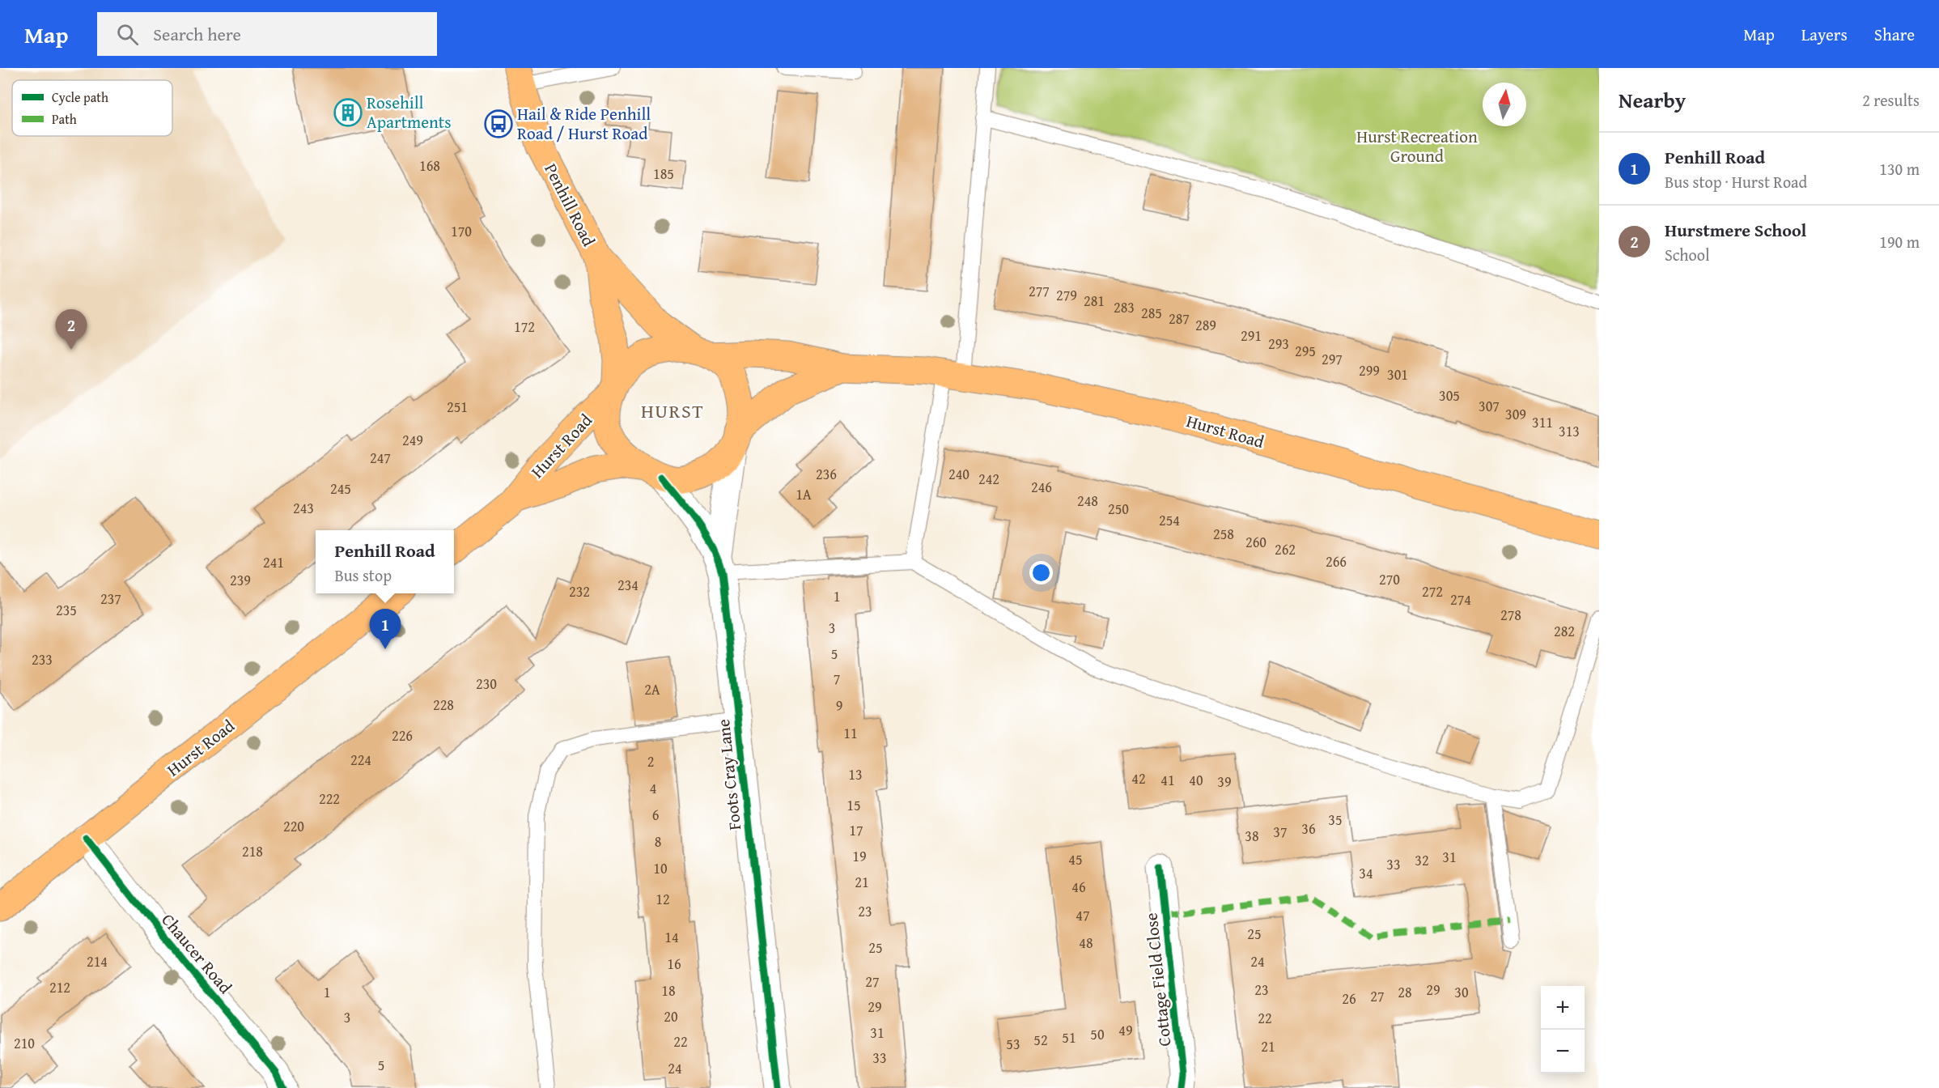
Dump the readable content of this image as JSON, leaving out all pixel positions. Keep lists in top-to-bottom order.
{
  "streets": {
    "main road": ["Penhill Road", "Hurst Road"],
    "street": ["Foots Cray Lane", "Chaucer Road", "Cottage Field Close"]
  },
  "crossings": [
    ["Penhill Road", "Hurst Road"],
    ["Penhill Road", "Foots Cray Lane"],
    ["Hurst Road", "Foots Cray Lane"],
    ["Hurst Road", "Chaucer Road"]
  ],
  "districts": ["HURST"],
  "parks": ["Hurst Recreation Ground"],
  "places": {
    "building": ["Rosehill Apartments"],
    "bus stop": ["Hail & Ride Penhill Road / Hurst Road"]
  },
  "house_numbers": [
    "168",
    "185",
    "170",
    "277",
    "279",
    "281",
    "283",
    "285",
    "287",
    "289",
    "172",
    "291",
    "293",
    "295",
    "297",
    "299",
    "301",
    "305",
    "307",
    "251",
    "309",
    "311",
    "313",
    "249",
    "247",
    "236",
    "240",
    "242",
    "246",
    "245",
    "1A",
    "248",
    "243",
    "250",
    "254",
    "258",
    "260",
    "262",
    "266",
    "241",
    "270",
    "239",
    "234",
    "232",
    "272",
    "1",
    "237",
    "274",
    "235",
    "278",
    "3",
    "282",
    "5",
    "233",
    "7",
    "230",
    "2A",
    "228",
    "9",
    "11",
    "226",
    "224",
    "2",
    "13",
    "42",
    "41",
    "40",
    "39",
    "4",
    "222",
    "15",
    "6",
    "35",
    "220",
    "36",
    "17",
    "37",
    "38",
    "8",
    "218",
    "19",
    "31",
    "45",
    "32",
    "33",
    "10",
    "34",
    "21",
    "46",
    "12",
    "23",
    "47",
    "25",
    "14",
    "48",
    "25",
    "214",
    "24",
    "16",
    "27",
    "212",
    "23",
    "29",
    "18",
    "1",
    "28",
    "30",
    "27",
    "26",
    "29",
    "20",
    "3",
    "22",
    "49",
    "31",
    "50",
    "51",
    "52",
    "22",
    "210",
    "53",
    "21",
    "33",
    "5",
    "24"
  ],
  "legend": ["Cycle path", "Path"],
  "north": "top",
  "page": {
    "header": "Map",
    "search": "Search here",
    "nav": ["Map", "Layers", "Share"],
    "heading": ["Nearby", "2 results"],
    "list": [
      {
        "mark": "1",
        "name": "Penhill Road",
        "note": "Bus stop · Hurst Road",
        "value": "130 m"
      },
      {
        "mark": "2",
        "name": "Hurstmere School",
        "note": "School",
        "value": "190 m"
      }
    ],
    "pins": ["2", "1"],
    "popup": ["Penhill Road", "Bus stop"],
    "map_buttons": ["+", "−"]
  }
}
